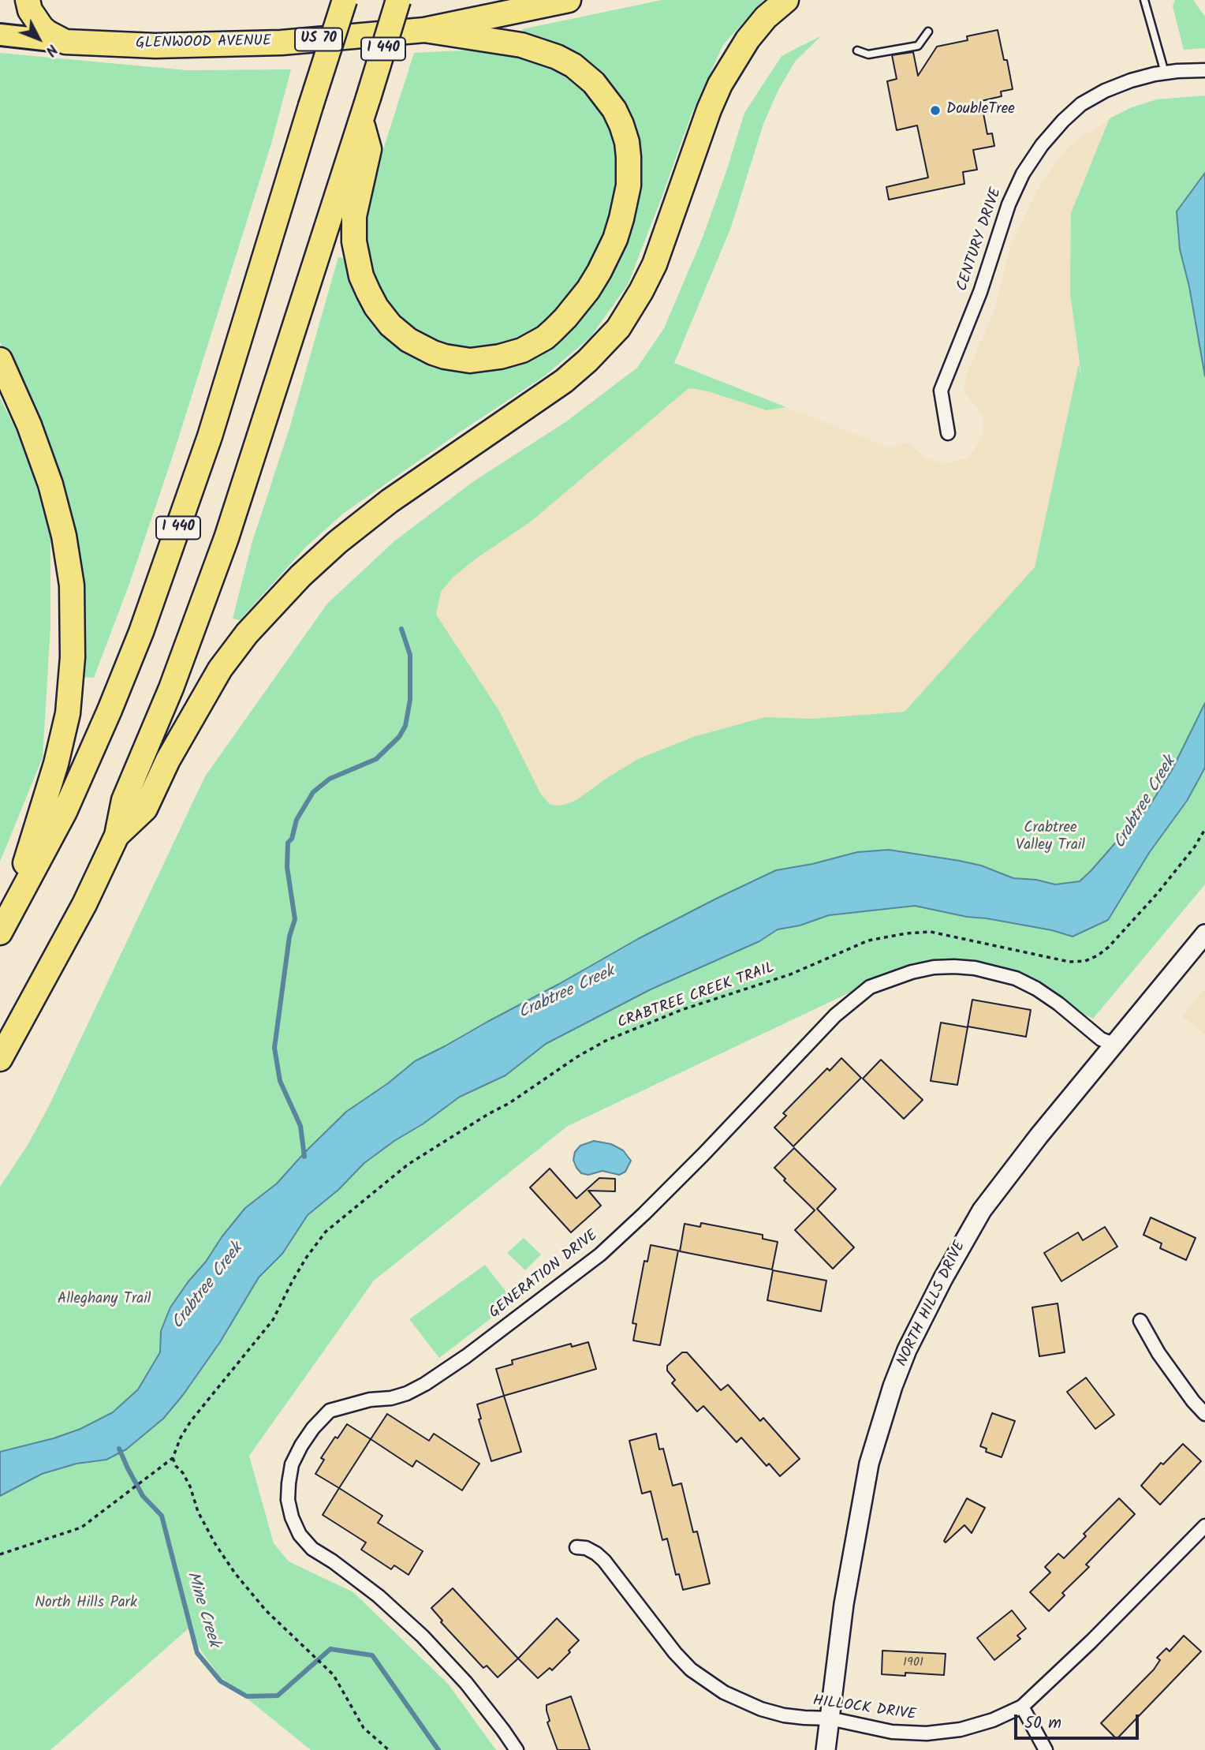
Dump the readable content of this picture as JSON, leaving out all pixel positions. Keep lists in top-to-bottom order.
{
  "streets": {
    "highway": ["US 70", "GLENWOOD AVENUE", "I 440"],
    "main road": ["NORTH HILLS DRIVE"],
    "street": ["CENTURY DRIVE", "GENERATION DRIVE", "HILLOCK DRIVE"],
    "path": ["CRABTREE CREEK TRAIL"]
  },
  "crossings": [
    ["GENERATION DRIVE", "NORTH HILLS DRIVE"],
    ["NORTH HILLS DRIVE", "HILLOCK DRIVE"]
  ],
  "water": ["Crabtree Creek", "Mine Creek"],
  "parks": ["Crabtree Valley Trail", "Alleghany Trail", "North Hills Park"],
  "places": ["DoubleTree"],
  "house_numbers": ["1901"],
  "scale_bar": "50 m",
  "north": "bottom right"
}
